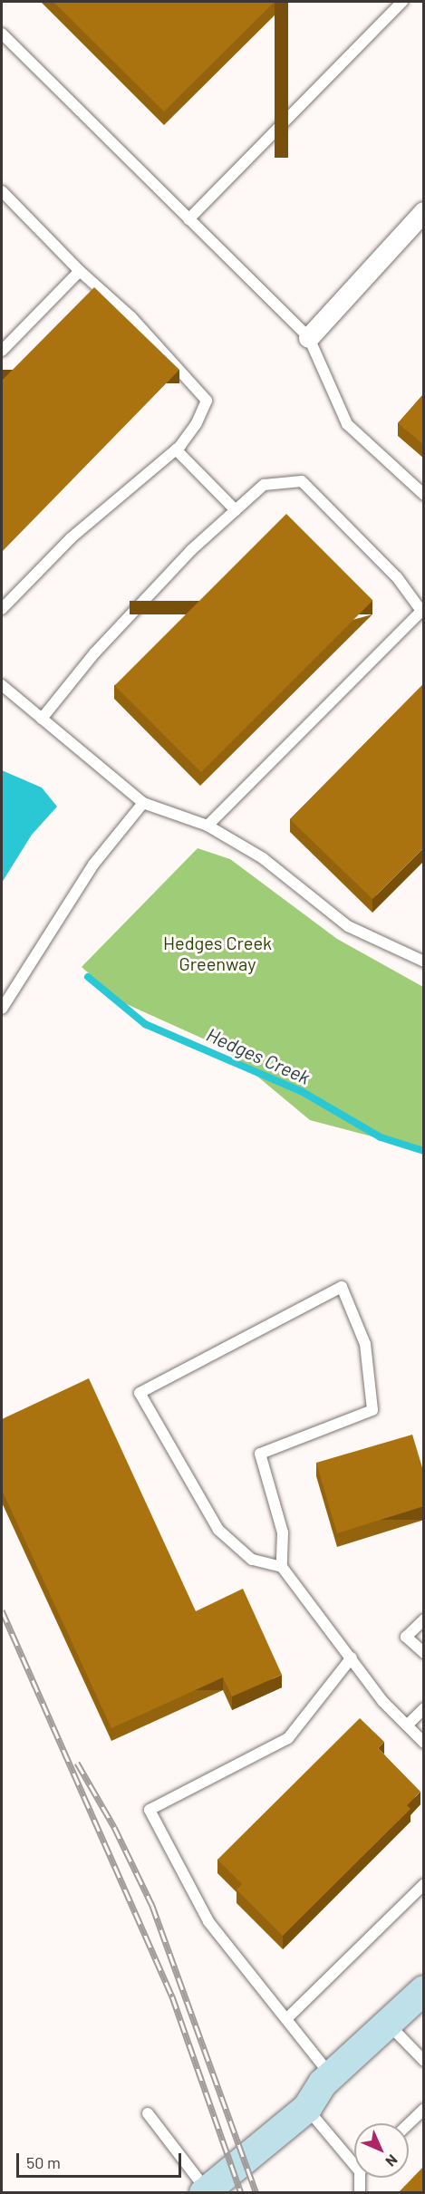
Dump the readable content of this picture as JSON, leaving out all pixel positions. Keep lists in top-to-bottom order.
{
  "water": ["Hedges Creek"],
  "parks": ["Hedges Creek Greenway"],
  "scale_bar": "50 m",
  "north": "bottom right"
}
